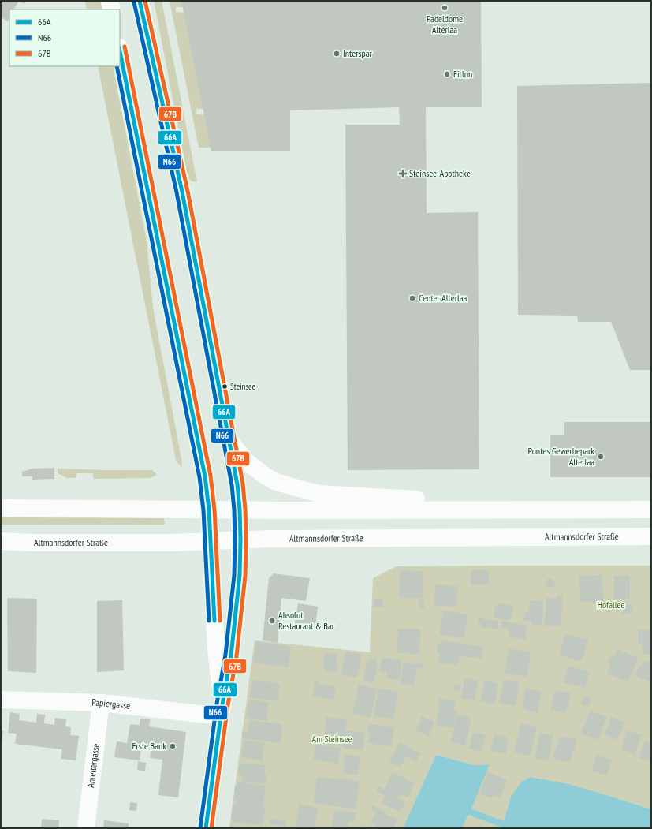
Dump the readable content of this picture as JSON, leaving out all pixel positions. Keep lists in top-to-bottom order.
{
  "streets": {
    "main road": ["Altmannsdorfer Straße", "Papiergasse", "Anreitergasse"]
  },
  "crossings": [
    ["Papiergasse", "Anreitergasse"]
  ],
  "parks": ["Hofallee", "Am Steinsee"],
  "places": {
    "other": [
      "Padeldome Alterlaa",
      "Interspar",
      "FitInn",
      "Center Alterlaa",
      "Steinsee",
      "Pontes Gewerbepark Alterlaa",
      "Absolut Restaurant & Bar",
      "Erste Bank"
    ],
    "health": ["Steinsee-Apotheke"]
  },
  "lines": ["transit line 66A", "transit line 67B", "transit line N66"],
  "legend": ["66A", "N66", "67B"]
}
